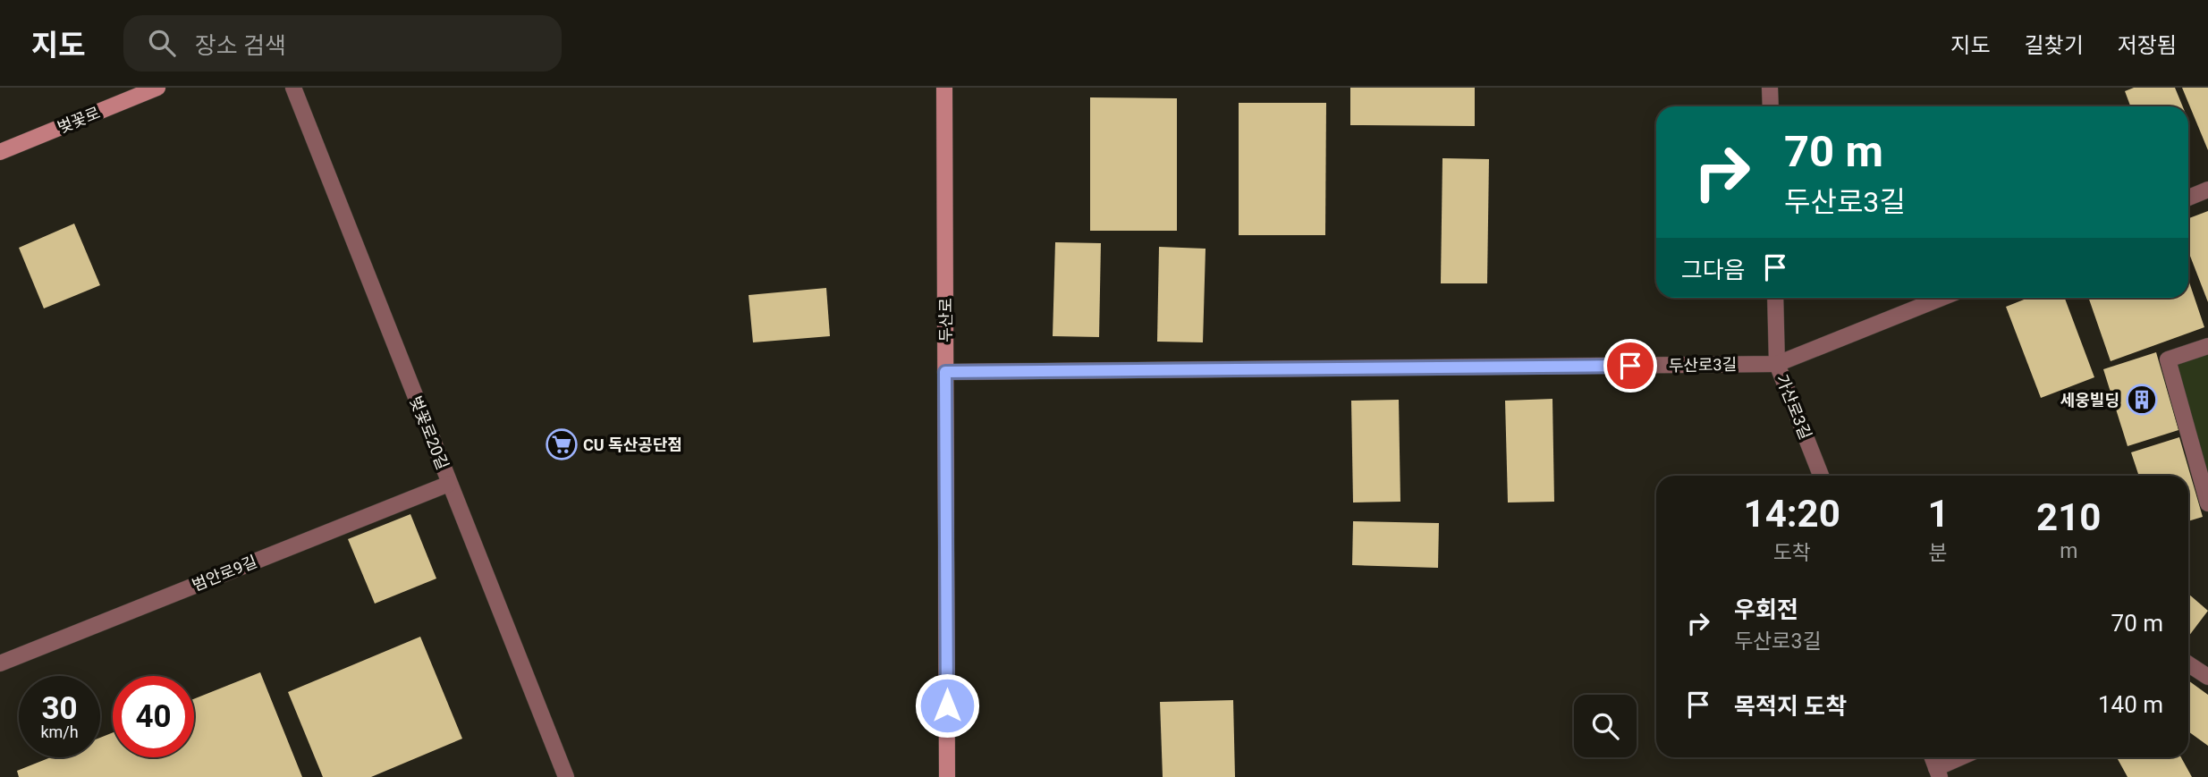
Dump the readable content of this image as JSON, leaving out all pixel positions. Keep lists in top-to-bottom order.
{
  "streets": {
    "street": [
      "벚꽃로",
      "두산로",
      "두산로3길",
      "가산로3길",
      "벚꽃로20길",
      "범안로9길"
    ]
  },
  "crossings": [
    ["두산로", "두산로3길"],
    ["두산로3길", "가산로3길"],
    ["벚꽃로20길", "범안로9길"]
  ],
  "places": {
    "building": ["세웅빌딩"],
    "supermarket": ["CU 독산공단점"]
  },
  "page": {
    "header": "지도",
    "search": "장소 검색",
    "nav": ["지도", "길찾기", "저장됨"],
    "turn": ["70 m", "두산로3길"],
    "then": "그다음",
    "eta": [
      "14:20",
      "도착",
      "1",
      "분",
      "210",
      "m"
    ],
    "list": [
      {
        "name": "우회전",
        "note": "두산로3길",
        "value": "70 m"
      },
      {
        "name": "목적지 도착",
        "value": "140 m"
      }
    ],
    "speed": "30 km/h",
    "limit": "40"
  }
}
